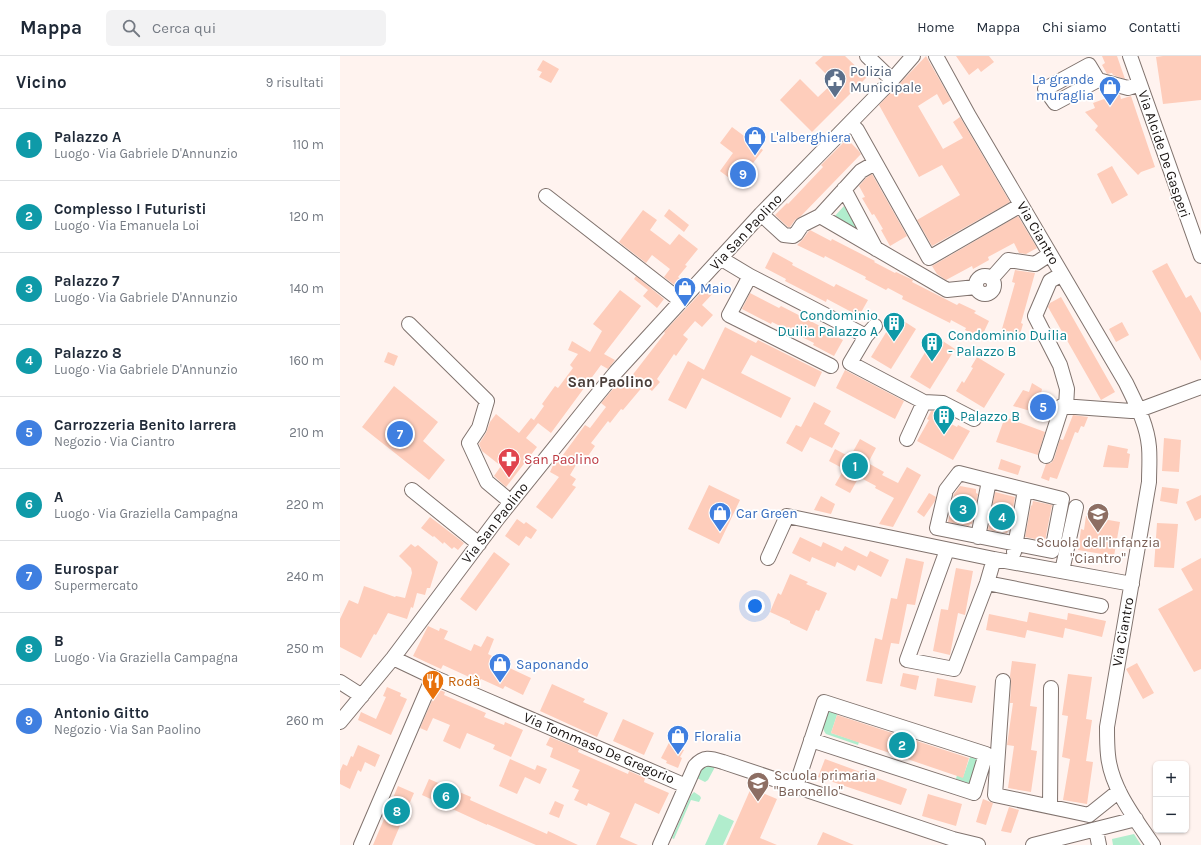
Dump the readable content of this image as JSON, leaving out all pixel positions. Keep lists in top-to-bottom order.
{
  "streets": {
    "street": [
      "Via Alcide De Gasperi",
      "Via San Paolino",
      "Via Ciantro",
      "Via Tommaso De Gregorio"
    ]
  },
  "crossings": [
    ["Via San Paolino", "Via Tommaso De Gregorio"]
  ],
  "districts": ["San Paolino"],
  "places": {
    "public building": ["Polizia Municipale"],
    "shop": [
      "La grande muraglia",
      "L'alberghiera",
      "Maio",
      "Car Green",
      "Saponando",
      "Floralia"
    ],
    "building": ["Condominio Duilia Palazzo A", "Condominio Duilia - Palazzo B", "Palazzo B"],
    "pharmacy": ["San Paolino"],
    "school or university": ["Scuola dell'infanzia \"Ciantro\"", "Scuola primaria \"Baronello\""],
    "restaurant": ["Rodà"]
  },
  "page": {
    "header": "Mappa",
    "search": "Cerca qui",
    "nav": [
      "Home",
      "Mappa",
      "Chi siamo",
      "Contatti"
    ],
    "heading": ["Vicino", "9 risultati"],
    "list": [
      {
        "mark": "1",
        "name": "Palazzo A",
        "note": "Luogo · Via Gabriele D'Annunzio",
        "value": "110 m"
      },
      {
        "mark": "2",
        "name": "Complesso I Futuristi",
        "note": "Luogo · Via Emanuela Loi",
        "value": "120 m"
      },
      {
        "mark": "3",
        "name": "Palazzo 7",
        "note": "Luogo · Via Gabriele D'Annunzio",
        "value": "140 m"
      },
      {
        "mark": "4",
        "name": "Palazzo 8",
        "note": "Luogo · Via Gabriele D'Annunzio",
        "value": "160 m"
      },
      {
        "mark": "5",
        "name": "Carrozzeria Benito Iarrera",
        "note": "Negozio · Via Ciantro",
        "value": "210 m"
      },
      {
        "mark": "6",
        "name": "A",
        "note": "Luogo · Via Graziella Campagna",
        "value": "220 m"
      },
      {
        "mark": "7",
        "name": "Eurospar",
        "note": "Supermercato",
        "value": "240 m"
      },
      {
        "mark": "8",
        "name": "B",
        "note": "Luogo · Via Graziella Campagna",
        "value": "250 m"
      },
      {
        "mark": "9",
        "name": "Antonio Gitto",
        "note": "Negozio · Via San Paolino",
        "value": "260 m"
      }
    ],
    "pins": [
      "9",
      "5",
      "7",
      "1",
      "3",
      "4",
      "2",
      "6",
      "8"
    ],
    "map_buttons": ["+", "−"]
  }
}
